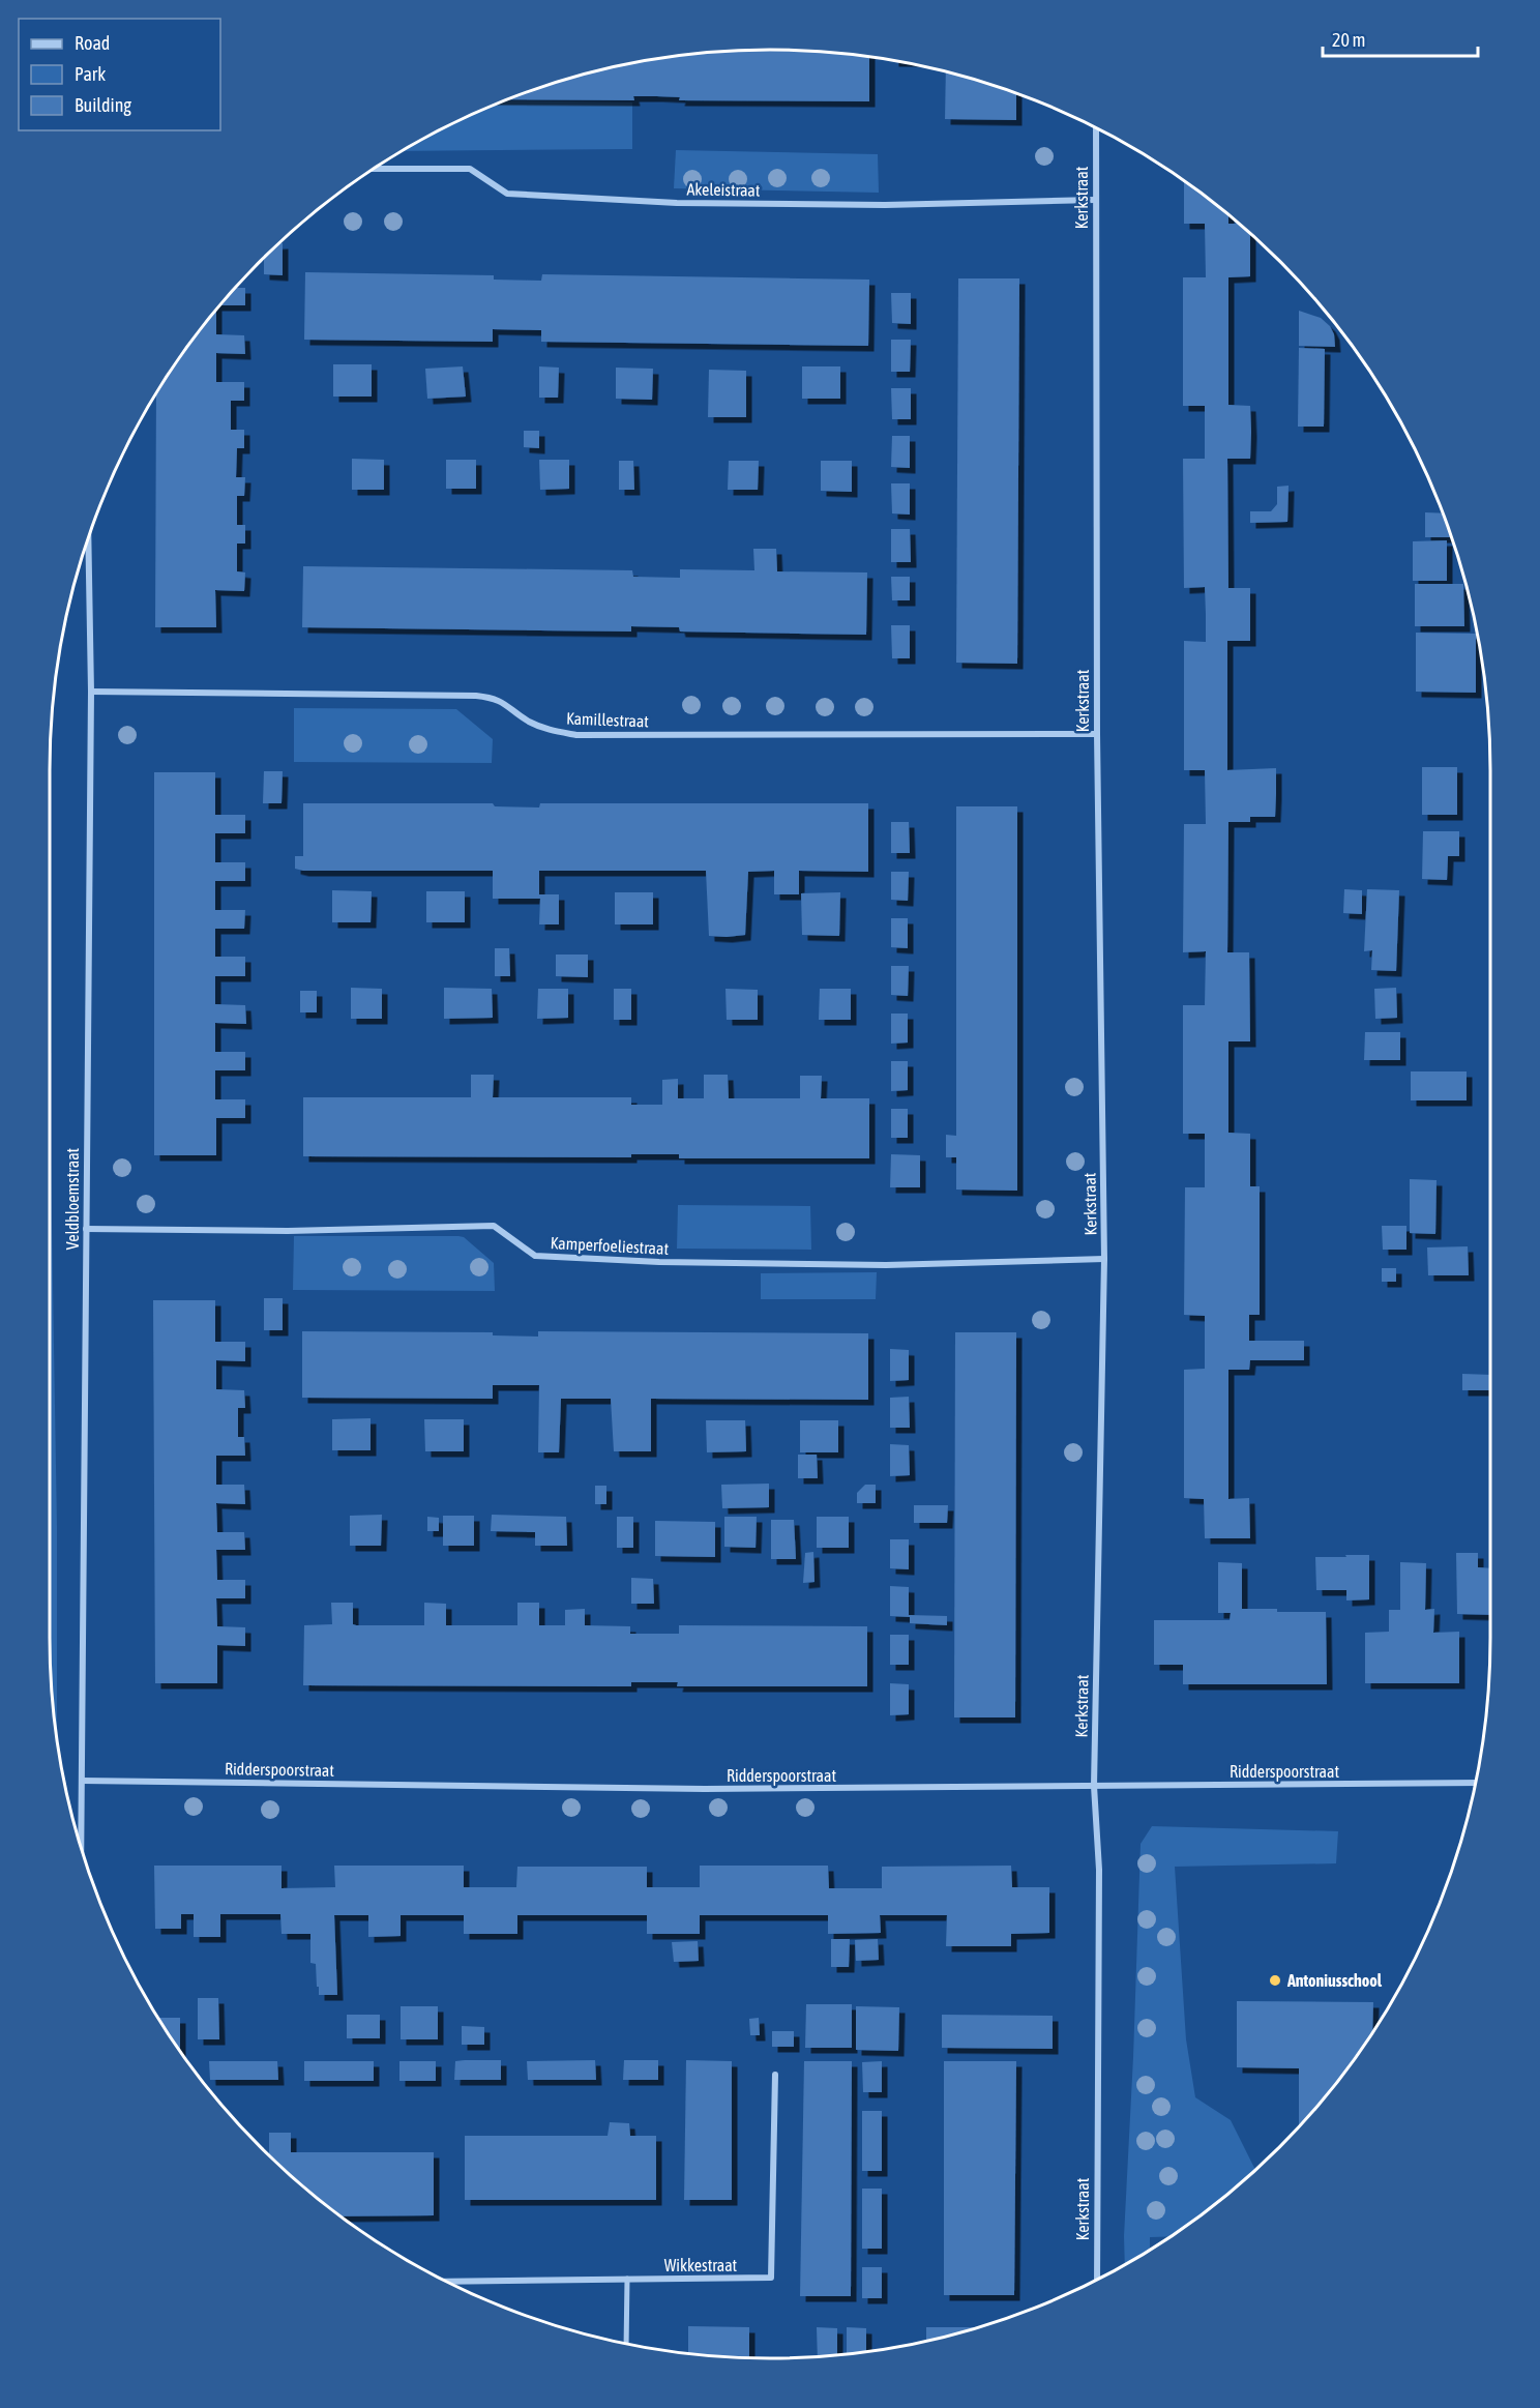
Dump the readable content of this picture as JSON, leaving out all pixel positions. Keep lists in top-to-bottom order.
{
  "streets": {
    "street": [
      "Akeleistraat",
      "Kerkstraat",
      "Kamillestraat",
      "Veldbloemstraat",
      "Kamperfoeliestraat",
      "Ridderspoorstraat",
      "Wikkestraat"
    ]
  },
  "crossings": [
    ["Akeleistraat", "Kerkstraat"],
    ["Kerkstraat", "Kamillestraat"],
    ["Kerkstraat", "Kamperfoeliestraat"],
    ["Kerkstraat", "Ridderspoorstraat"],
    ["Kamillestraat", "Veldbloemstraat"],
    ["Veldbloemstraat", "Kamperfoeliestraat"],
    ["Veldbloemstraat", "Ridderspoorstraat"]
  ],
  "places": ["Antoniusschool"],
  "legend": ["Road", "Park", "Building"],
  "scale_bar": "20 m"
}
